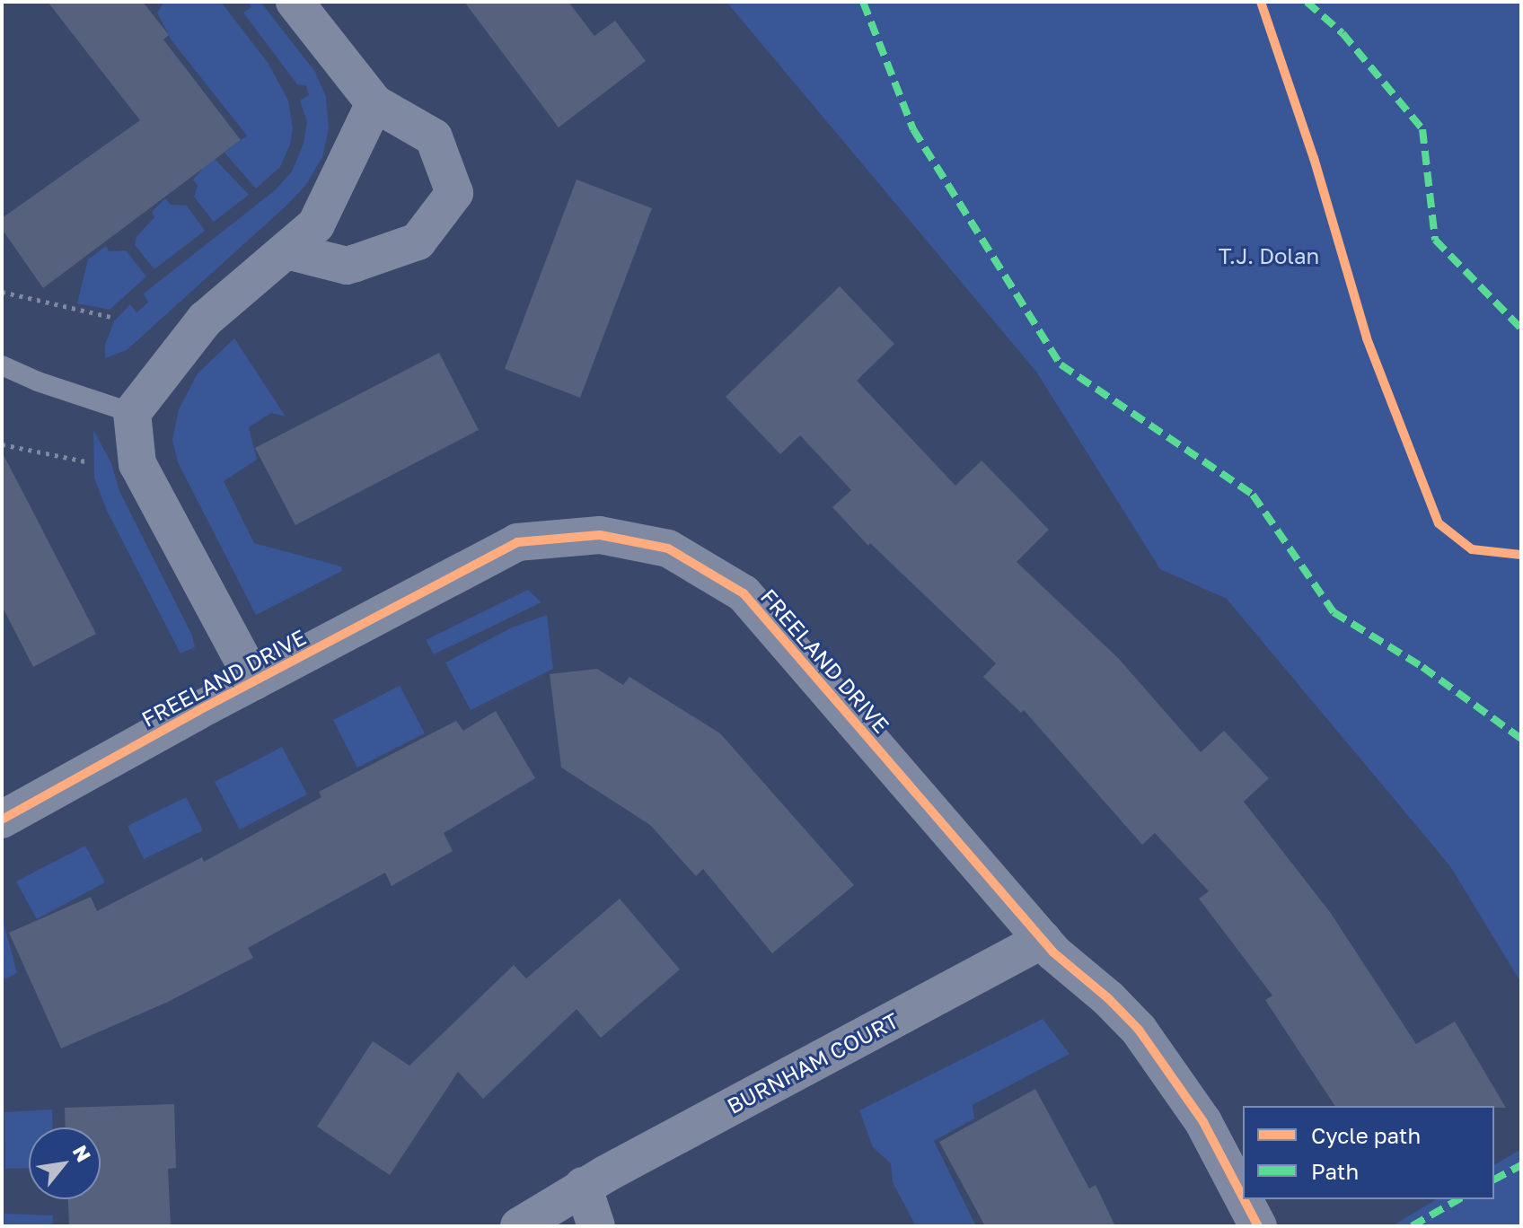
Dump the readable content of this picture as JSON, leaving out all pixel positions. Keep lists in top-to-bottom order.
{
  "streets": {
    "street": ["FREELAND DRIVE", "BURNHAM COURT"]
  },
  "crossings": [
    ["FREELAND DRIVE", "BURNHAM COURT"]
  ],
  "parks": ["T.J. Dolan"],
  "legend": ["Cycle path", "Path"],
  "north": "top right"
}
